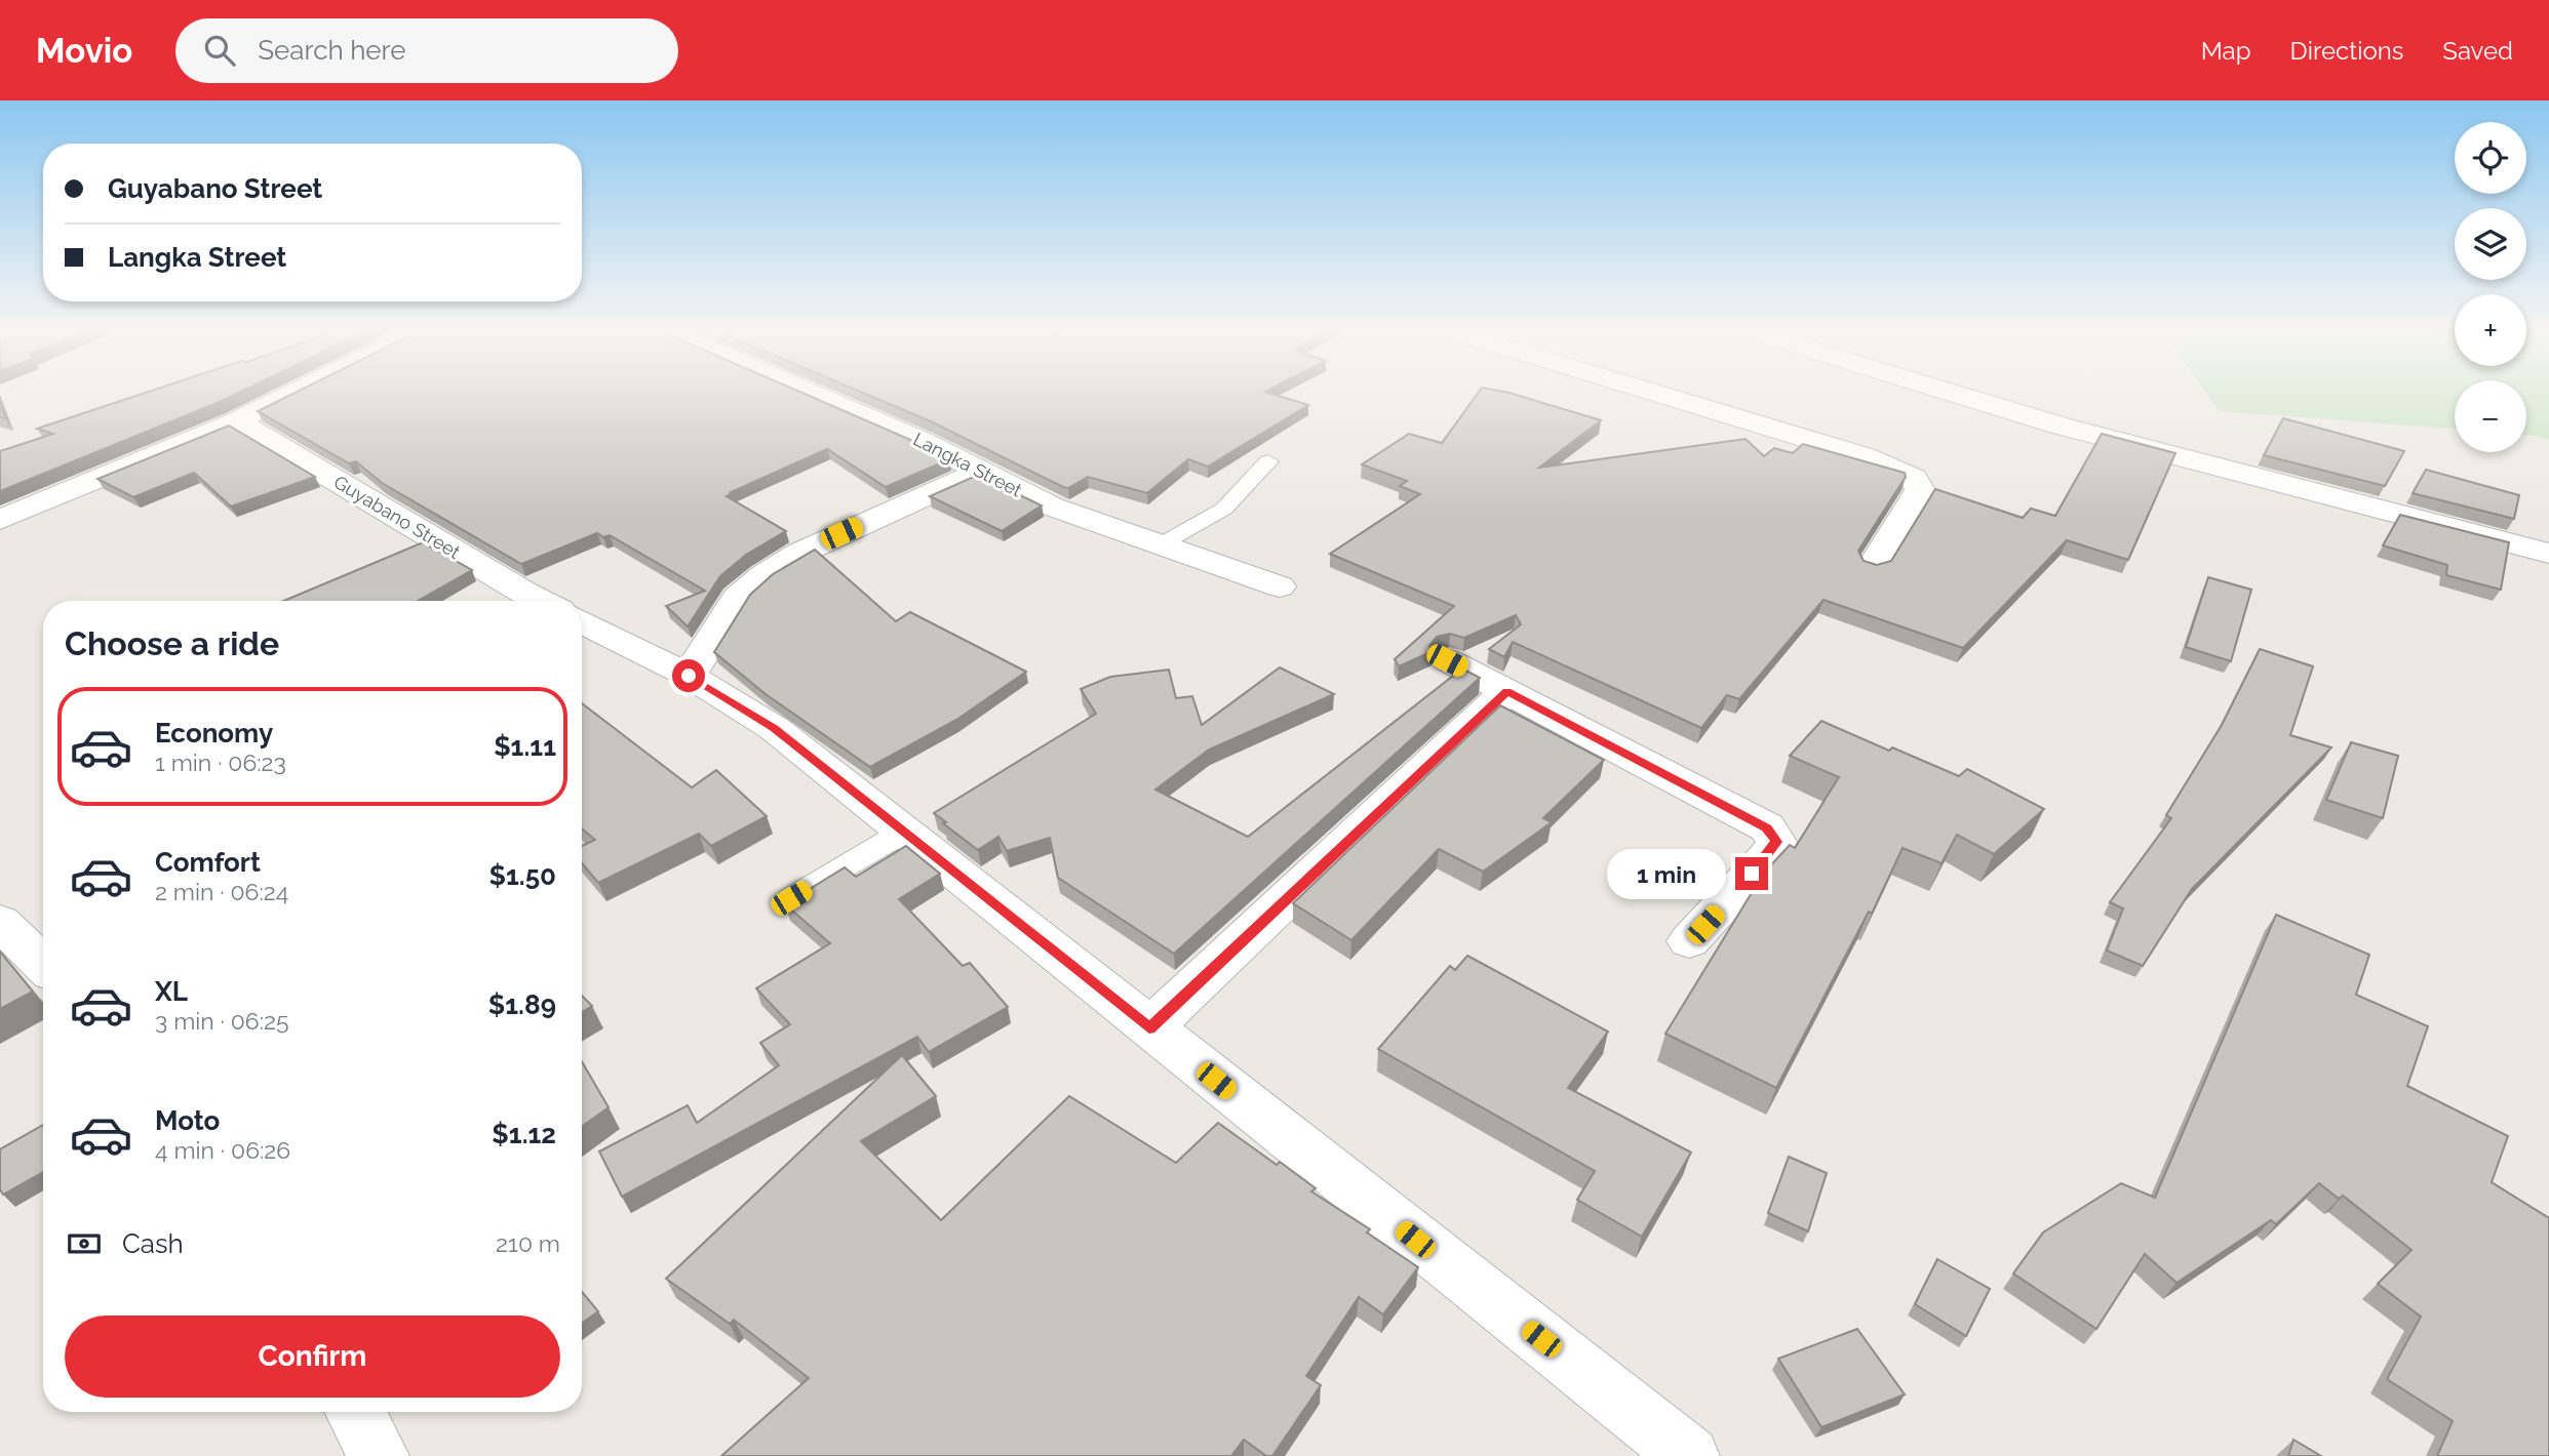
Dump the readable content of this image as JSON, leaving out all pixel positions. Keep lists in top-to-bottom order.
{
  "streets": {
    "street": ["Langka Street", "Guyabano Street"]
  },
  "page": {
    "header": "Movio",
    "search": "Search here",
    "nav": ["Map", "Directions", "Saved"],
    "map_buttons": ["+", "−"],
    "banner": ["Guyabano Street", "Langka Street"],
    "heading": "Choose a ride",
    "list": [
      {
        "name": "Economy",
        "note": "1 min · 06:23",
        "value": "$1.11"
      },
      {
        "name": "Comfort",
        "note": "2 min · 06:24",
        "value": "$1.50"
      },
      {
        "name": "XL",
        "note": "3 min · 06:25",
        "value": "$1.89"
      },
      {
        "name": "Moto",
        "note": "4 min · 06:26",
        "value": "$1.12"
      }
    ],
    "bubble": "1 min",
    "pay": ["Cash", "210 m"],
    "buttons": "Confirm"
  }
}
